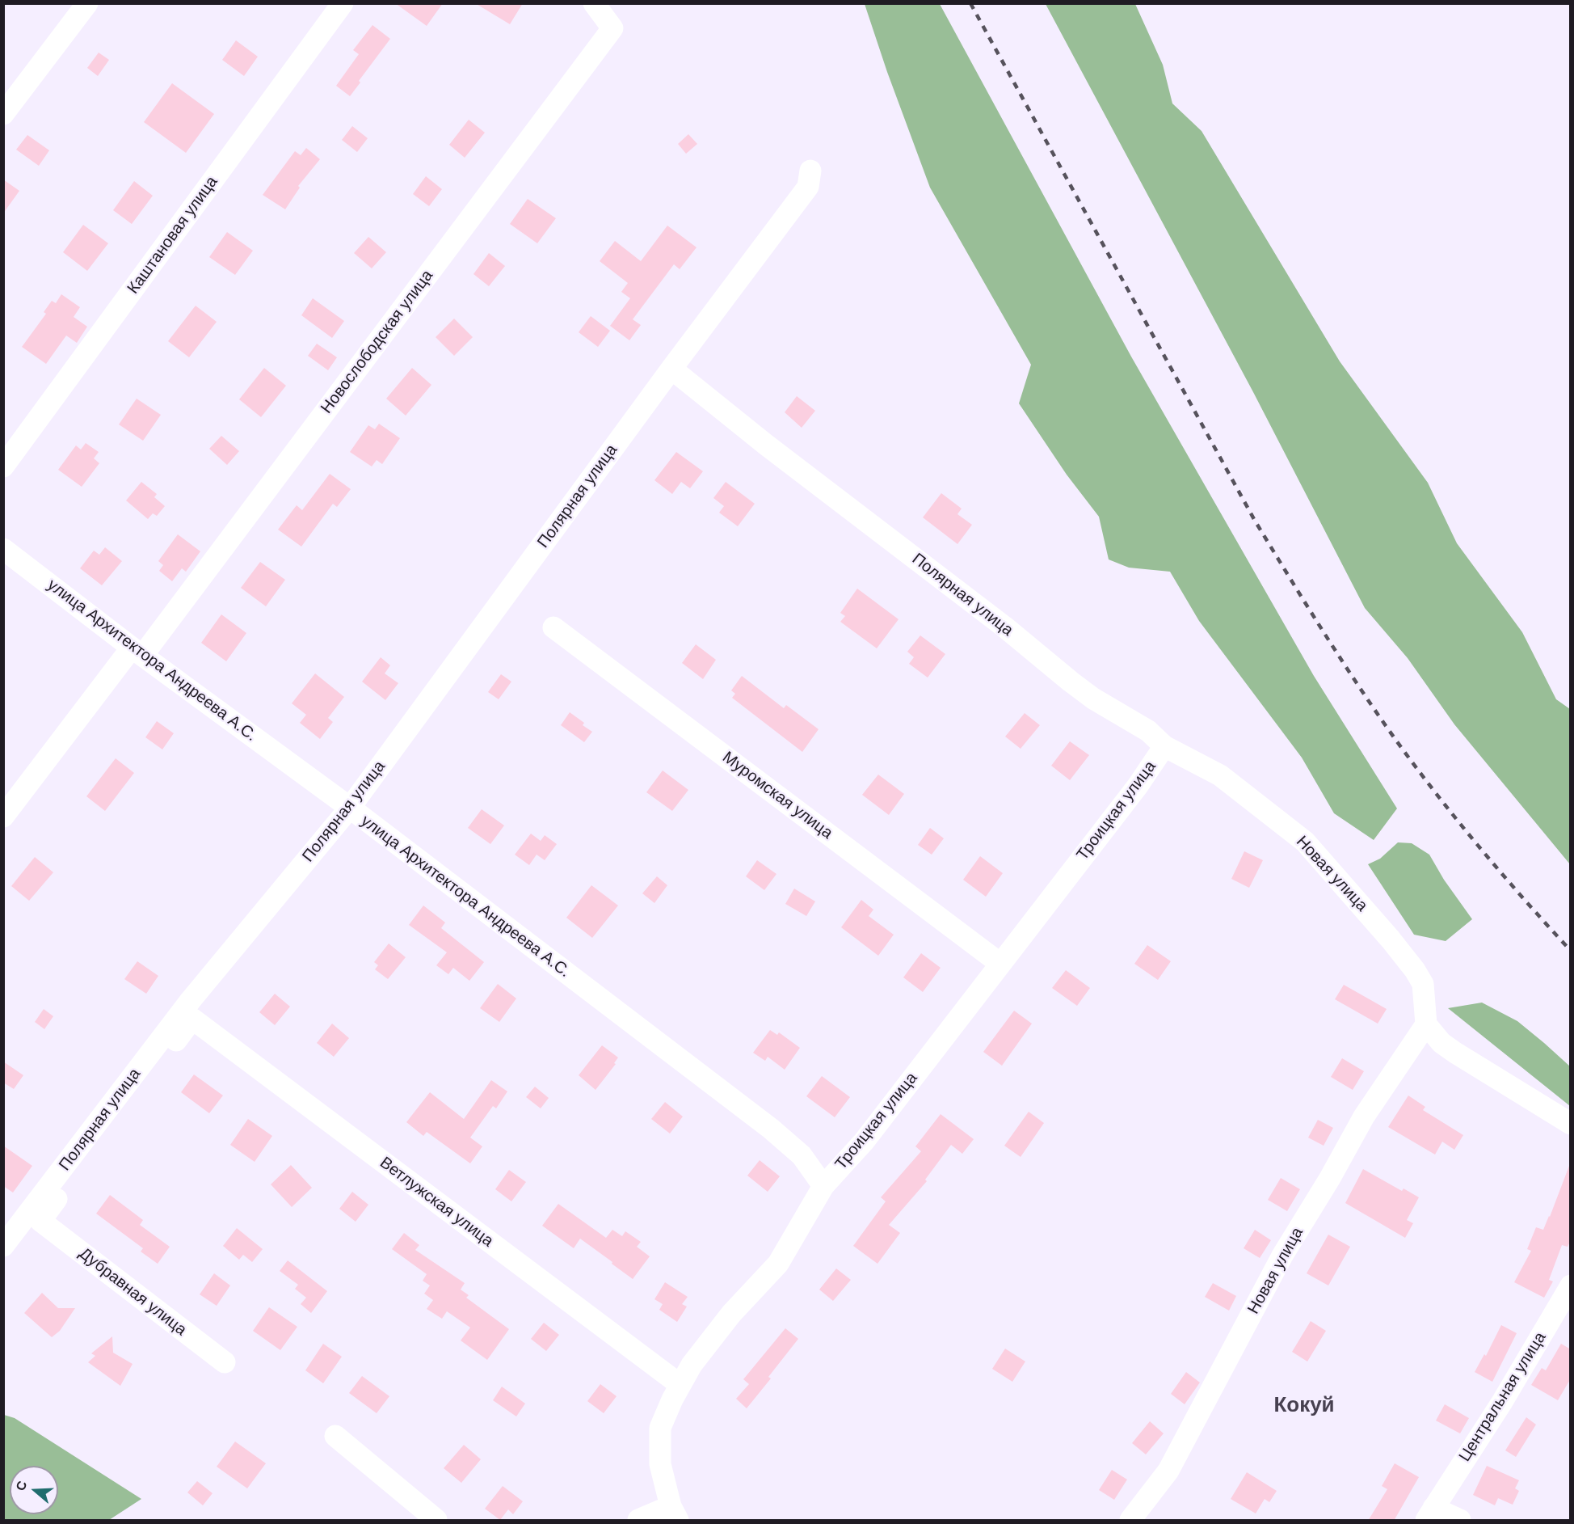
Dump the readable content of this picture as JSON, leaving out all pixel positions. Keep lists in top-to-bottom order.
{
  "streets": {
    "street": [
      "Каштановая улица",
      "Новослободская улица",
      "Полярная улица",
      "улица Архитектора Андреева А.С.",
      "Муромская улица",
      "Троицкая улица",
      "Новая улица",
      "Ветлужская улица",
      "Дубравная улица",
      "Центральная улица"
    ]
  },
  "crossings": [
    ["Новослободская улица", "улица Архитектора Андреева А.С."],
    ["Полярная улица", "улица Архитектора Андреева А.С."],
    ["Полярная улица", "Троицкая улица"],
    ["Полярная улица", "Новая улица"],
    ["Полярная улица", "Ветлужская улица"],
    ["Полярная улица", "Дубравная улица"],
    ["улица Архитектора Андреева А.С.", "Троицкая улица"],
    ["Муромская улица", "Троицкая улица"],
    ["Троицкая улица", "Новая улица"],
    ["Троицкая улица", "Ветлужская улица"]
  ],
  "districts": ["Кокуй"],
  "north": "left"
}
